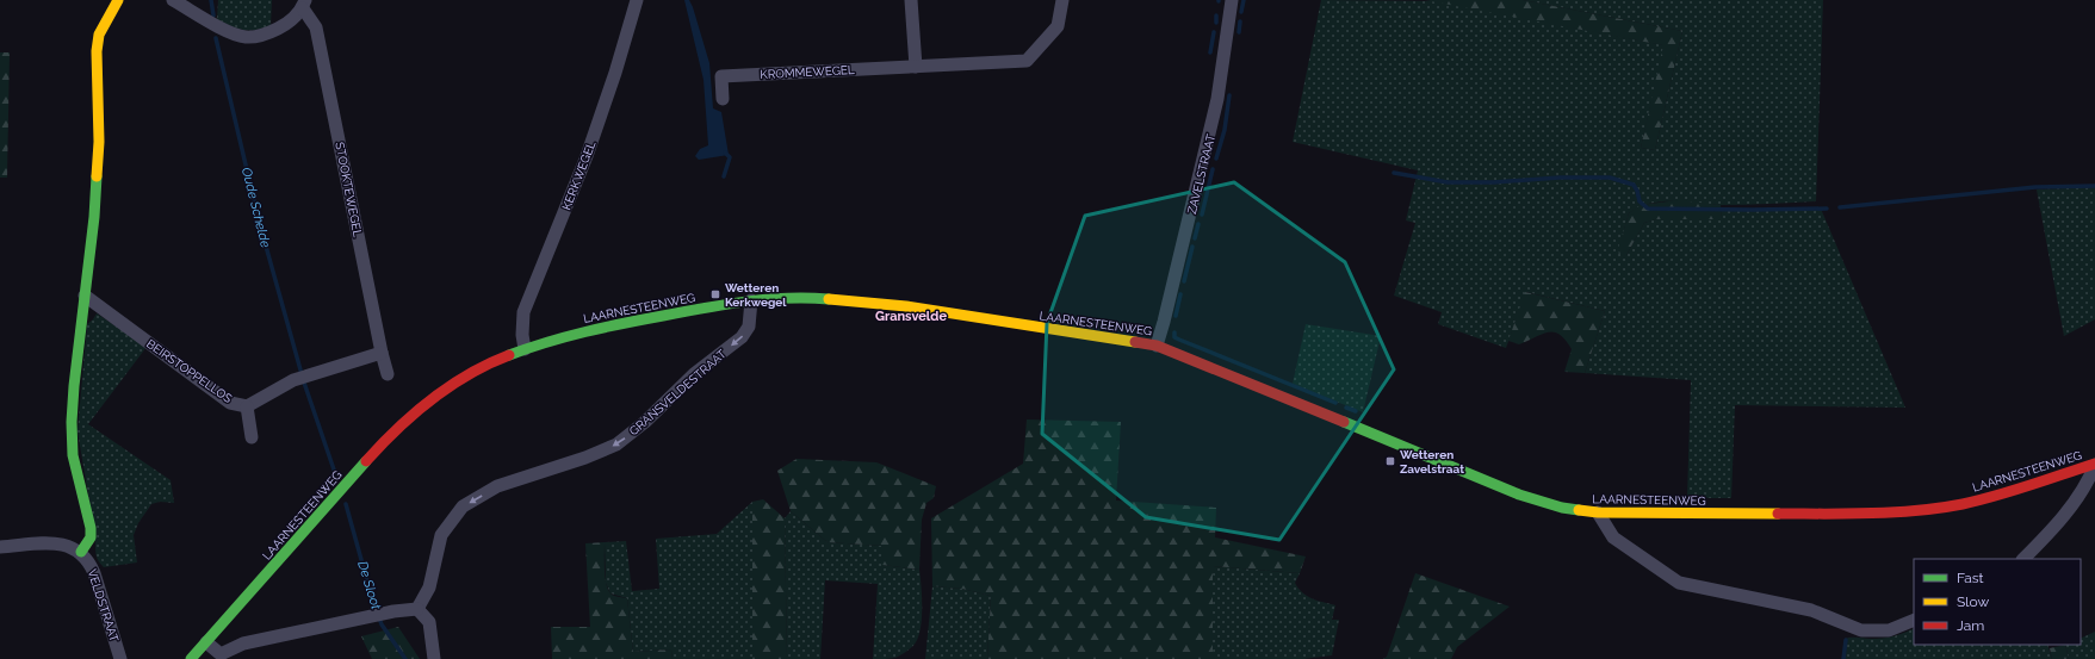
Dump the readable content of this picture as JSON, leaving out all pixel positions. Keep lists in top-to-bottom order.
{
  "streets": {
    "street": [
      "KROMMEWEGEL",
      "ZAVELSTRAAT",
      "KERKWEGEL",
      "STOOKTEWEGEL",
      "LAARNESTEENWEG",
      "BEIRSTOPPELLOS",
      "GRANSVELDESTRAAT",
      "VELDSTRAAT"
    ]
  },
  "crossings": [
    ["ZAVELSTRAAT", "LAARNESTEENWEG"],
    ["KERKWEGEL", "LAARNESTEENWEG"],
    ["STOOKTEWEGEL", "BEIRSTOPPELLOS"],
    ["LAARNESTEENWEG", "GRANSVELDESTRAAT"]
  ],
  "one_way": ["GRANSVELDESTRAAT"],
  "districts": ["Gransvelde"],
  "water": ["Oude Schelde", "De Sloot"],
  "places": {
    "transit": ["Wetteren Kerkwegel", "Wetteren Zavelstraat"]
  },
  "legend": ["Fast", "Slow", "Jam"]
}
